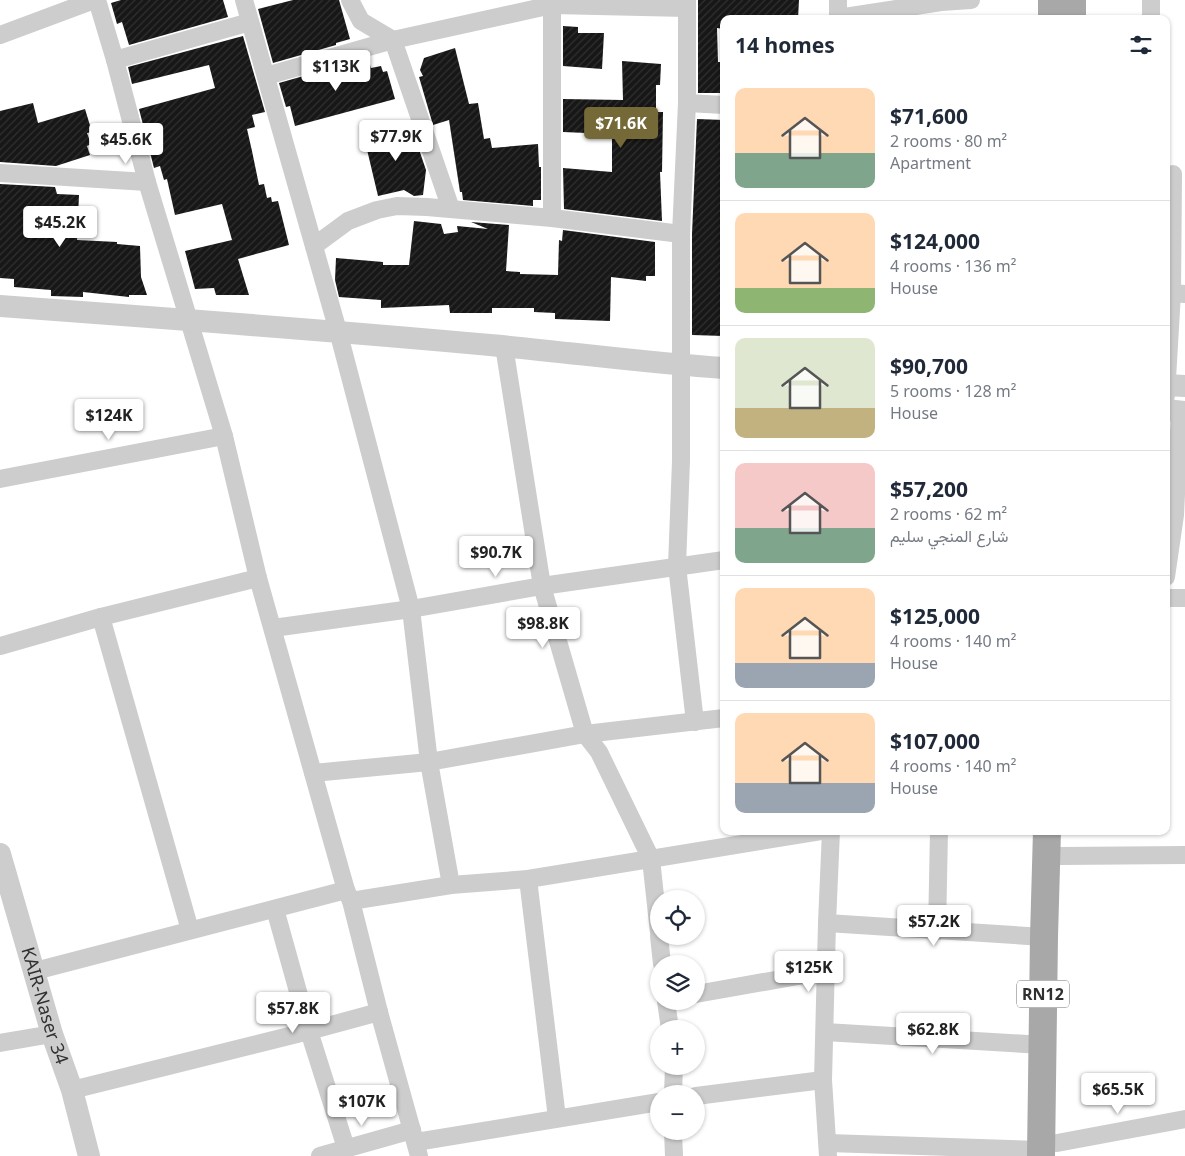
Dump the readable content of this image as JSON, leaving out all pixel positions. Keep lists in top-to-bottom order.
{
  "streets": {
    "main road": ["RN12"],
    "street": ["KAIR-Naser 34"]
  },
  "page": {
    "heading": "14 homes",
    "price": [
      "$113K",
      "$71.6K",
      "$77.9K",
      "$45.6K",
      "$45.2K",
      "$124K",
      "$90.7K",
      "$98.8K",
      "$57.2K",
      "$125K",
      "$57.8K",
      "$62.8K",
      "$65.5K",
      "$107K"
    ],
    "list": [
      {
        "name": "$71,600",
        "note": "2 rooms · 80 m² · Apartment"
      },
      {
        "name": "$124,000",
        "note": "4 rooms · 136 m² · House"
      },
      {
        "name": "$90,700",
        "note": "5 rooms · 128 m² · House"
      },
      {
        "name": "$57,200",
        "note": "2 rooms · 62 m² · شارع المنجي سليم"
      },
      {
        "name": "$125,000",
        "note": "4 rooms · 140 m² · House"
      },
      {
        "name": "$107,000",
        "note": "4 rooms · 140 m² · House"
      }
    ],
    "map_buttons": ["+", "−"]
  }
}
